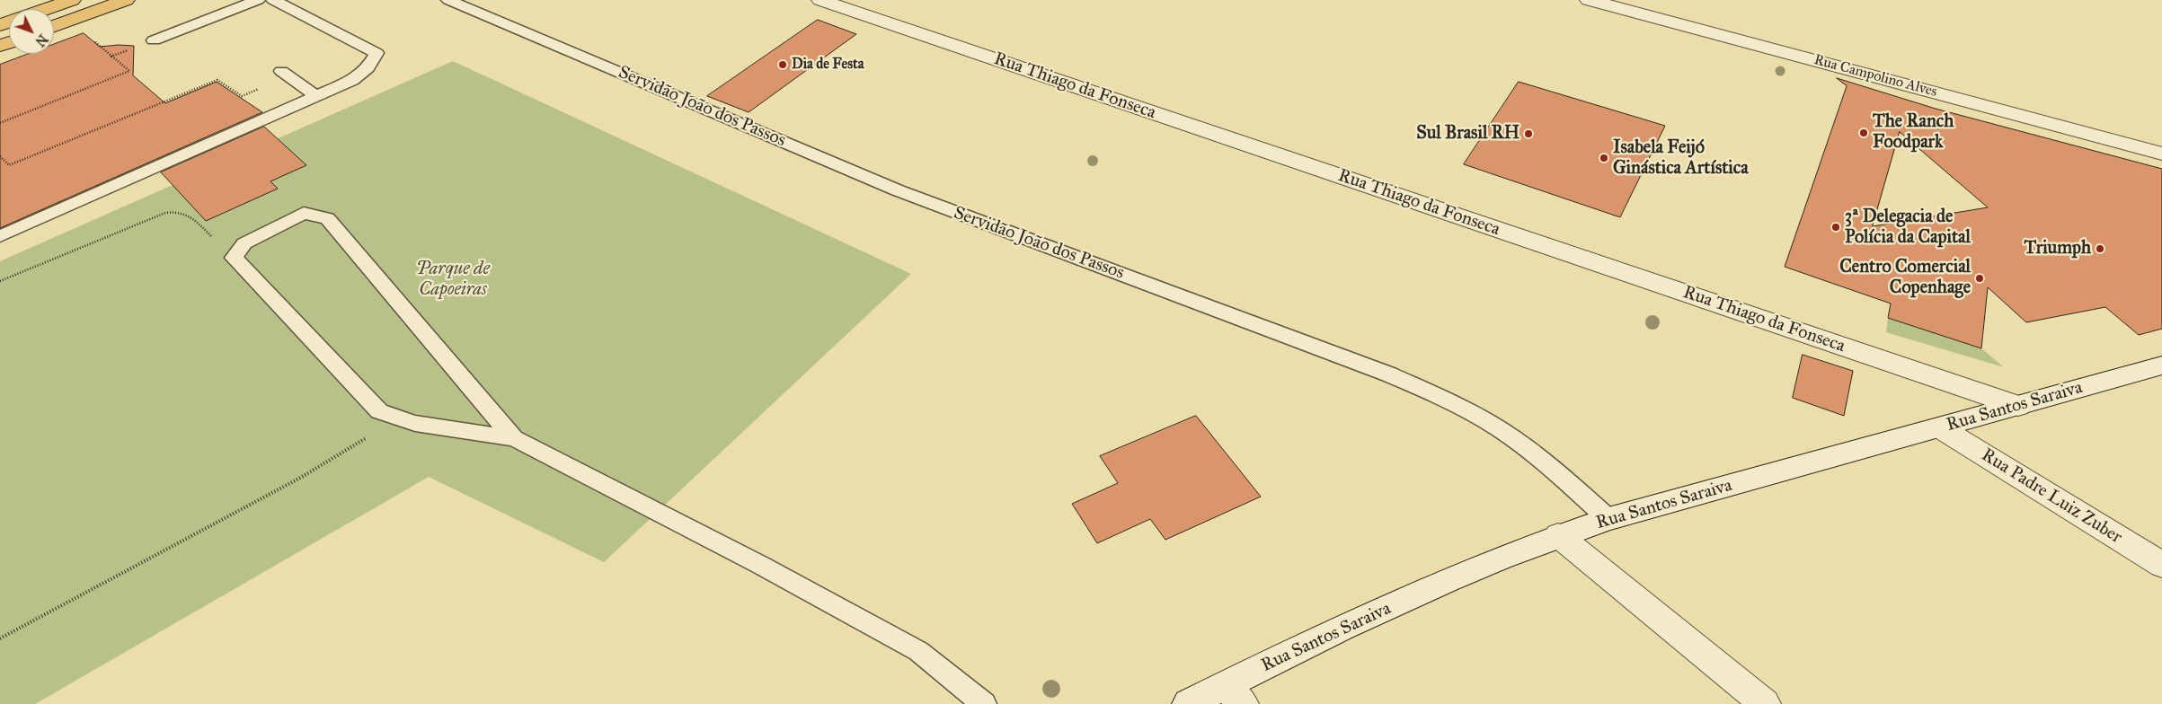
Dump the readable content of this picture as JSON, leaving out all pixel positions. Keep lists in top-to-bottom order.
{
  "streets": {
    "street": [
      "Rua Campolino Alves",
      "Rua Thiago da Fonseca",
      "Rua Santos Saraiva",
      "Rua Padre Luiz Zuber"
    ],
    "lane": ["Servidão João dos Passos"]
  },
  "crossings": [
    ["Rua Thiago da Fonseca", "Rua Santos Saraiva"],
    ["Servidão João dos Passos", "Rua Santos Saraiva"],
    ["Rua Santos Saraiva", "Rua Padre Luiz Zuber"]
  ],
  "parks": ["Parque de Capoeiras"],
  "places": [
    "Dia de Festa",
    "The Ranch Foodpark",
    "Sul Brasil RH",
    "Isabela Feijó Ginástica Artística",
    "3ª Delegacia de Polícia da Capital",
    "Triumph",
    "Centro Comercial Copenhage"
  ],
  "north": "bottom right"
}
